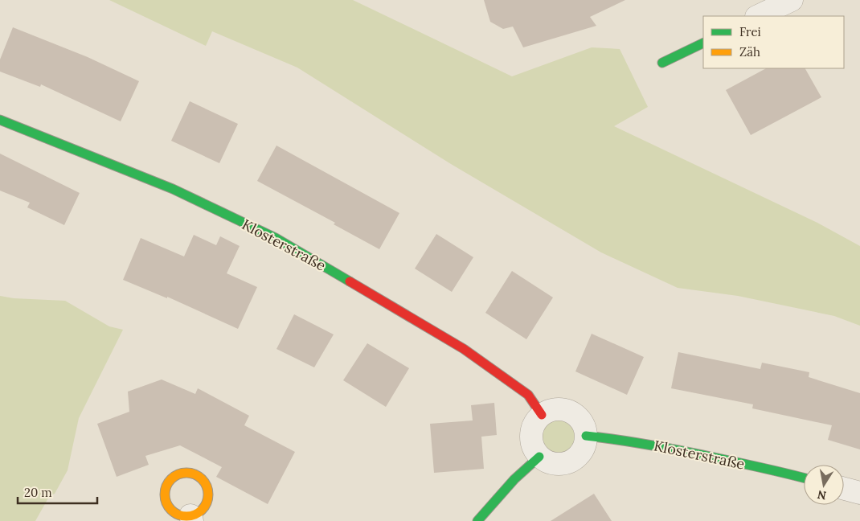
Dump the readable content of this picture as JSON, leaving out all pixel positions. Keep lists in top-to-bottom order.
{
  "streets": {
    "street": ["Klosterstraße"]
  },
  "legend": ["Frei", "Zäh"],
  "scale_bar": "20 m",
  "north": "bottom"
}
